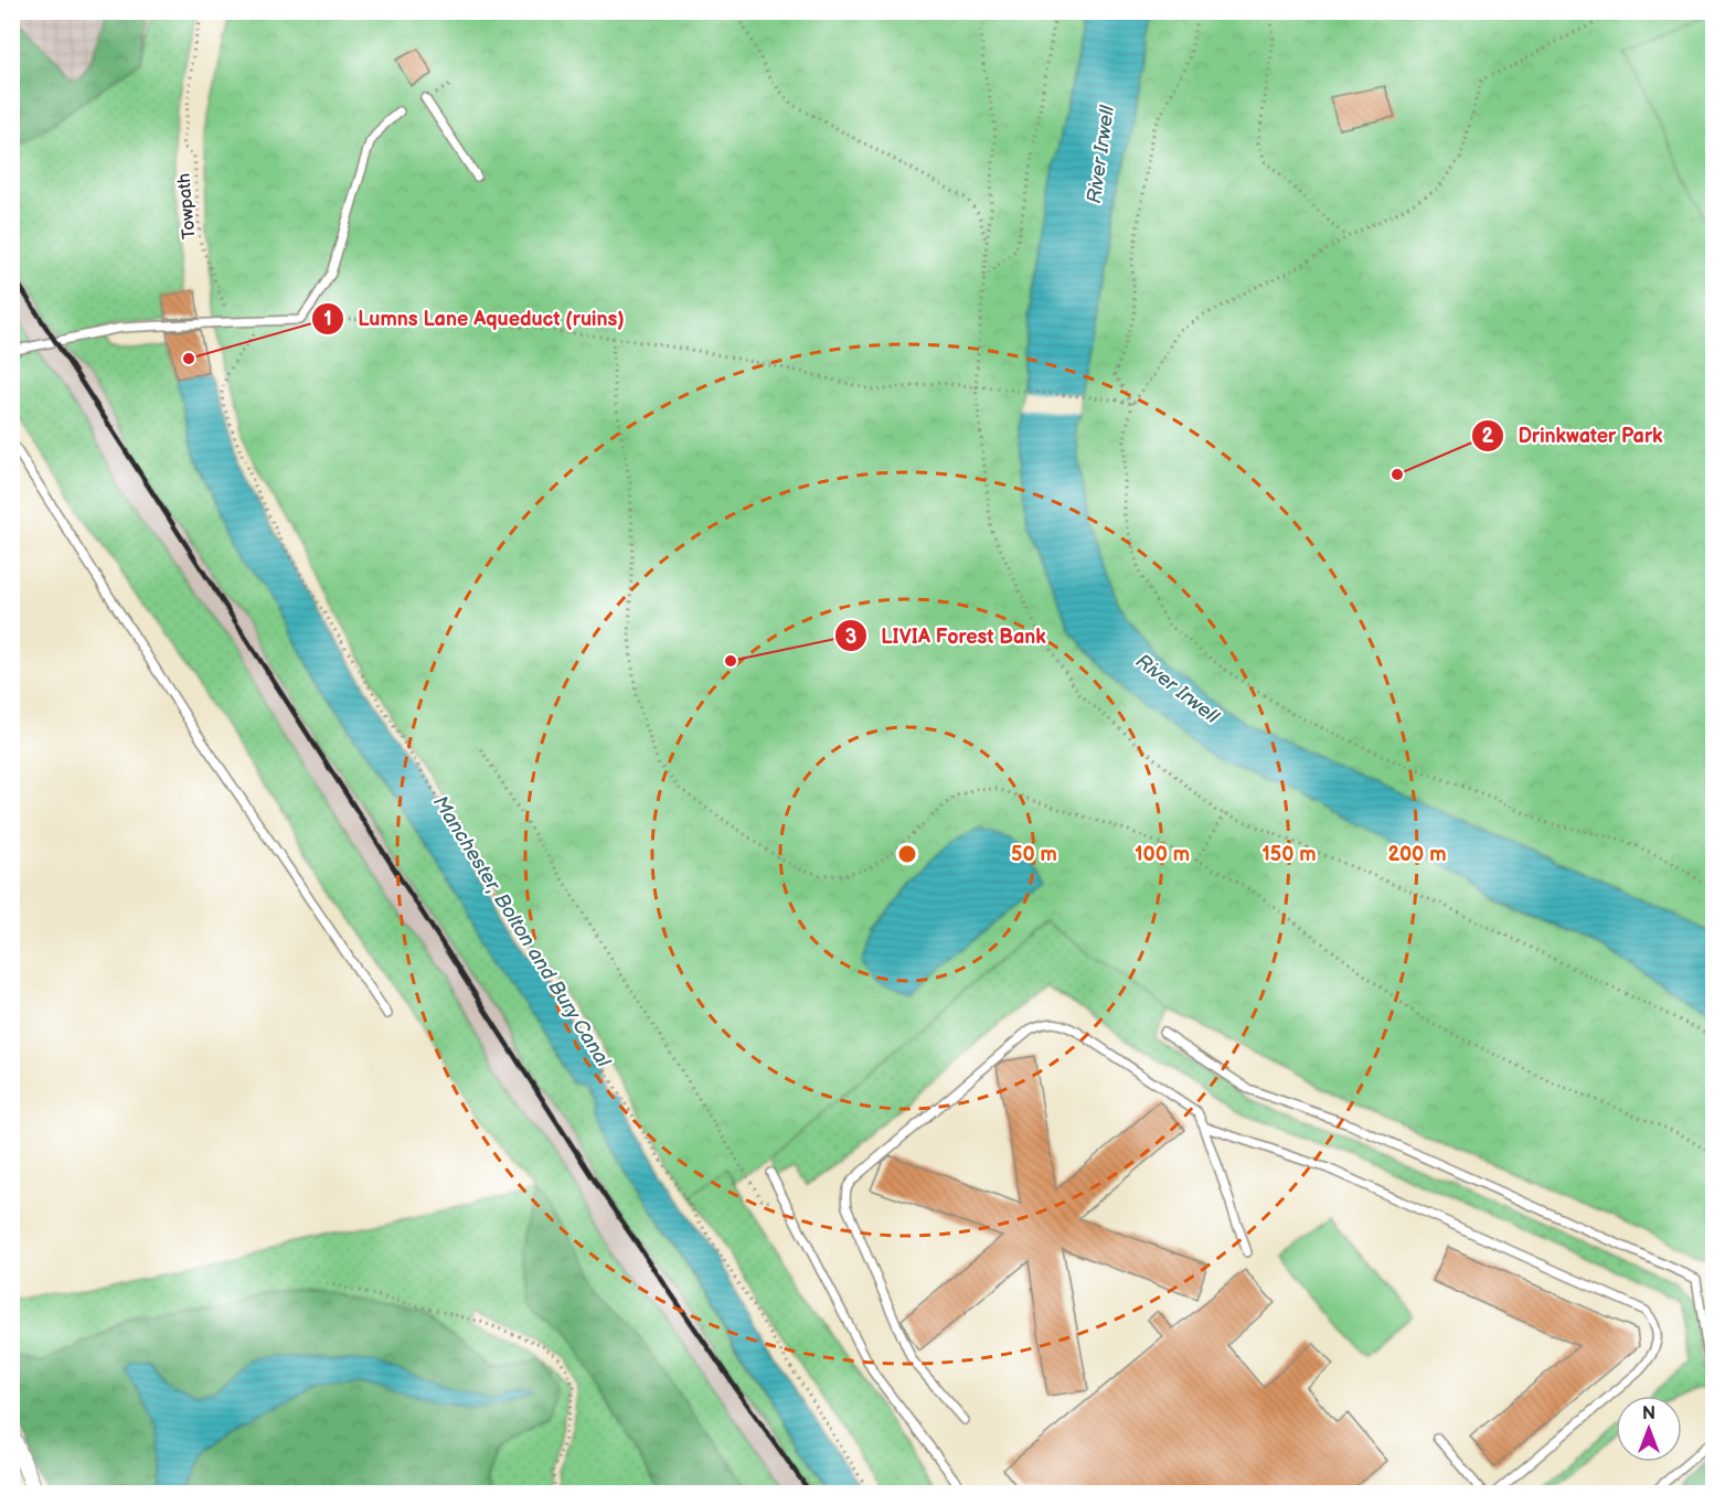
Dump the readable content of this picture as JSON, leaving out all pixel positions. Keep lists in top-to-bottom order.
{
  "streets": {
    "path": ["Towpath"]
  },
  "water": ["River Irwell", "Manchester, Bolton and Bury Canal"],
  "places": ["Lumns Lane Aqueduct (ruins)", "Drinkwater Park", "LIVIA Forest Bank"],
  "north": "top",
  "rings": [
    "50 m",
    "100 m",
    "150 m",
    "200 m"
  ]
}
